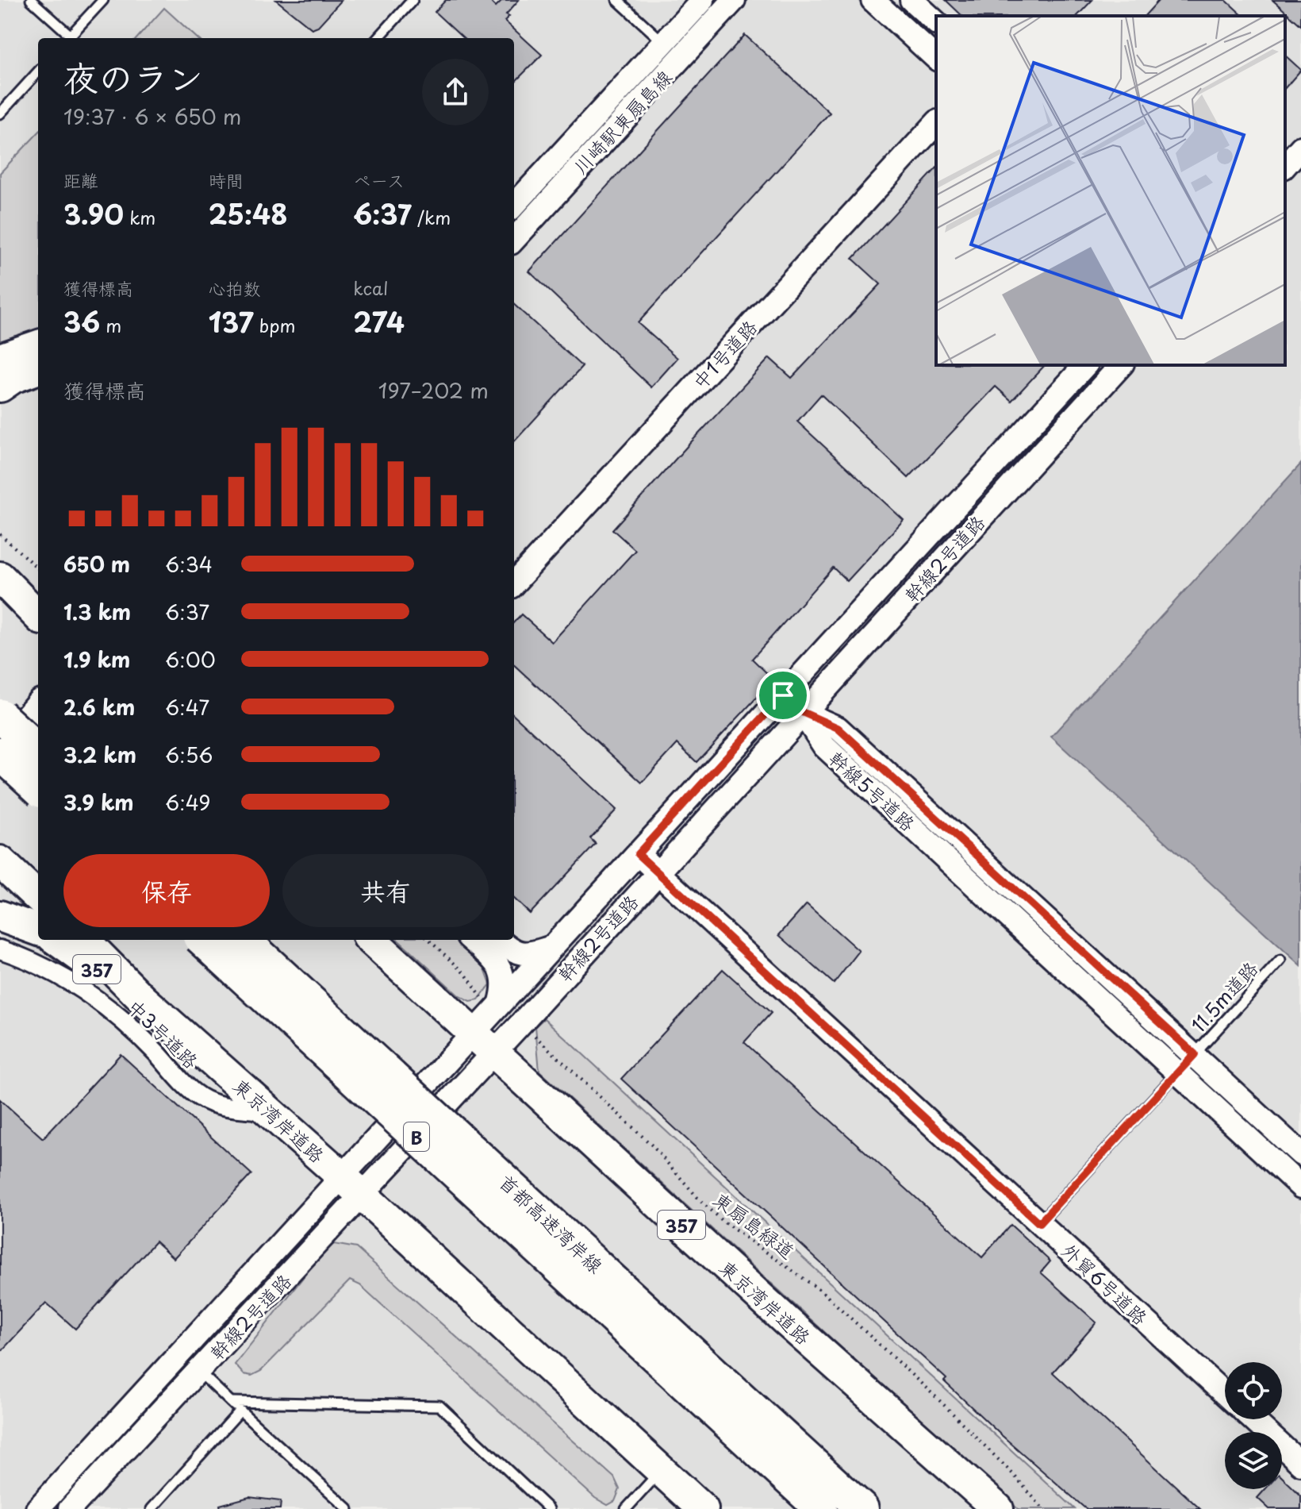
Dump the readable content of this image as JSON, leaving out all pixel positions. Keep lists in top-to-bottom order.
{
  "streets": {
    "highway": [
      "357",
      "東京湾岸道路",
      "B",
      "首都高速湾岸線"
    ],
    "street": [
      "川崎駅東扇島線",
      "中1号道路",
      "幹線2号道路",
      "幹線5号道路",
      "中3号道路",
      "外貿6号道路"
    ],
    "lane": ["11.5m道路"],
    "path": ["東扇島緑道"]
  },
  "crossings": [
    ["幹線2号道路", "幹線5号道路"],
    ["幹線2号道路", "東京湾岸道路"],
    ["幹線2号道路", "東扇島緑道"],
    ["幹線2号道路", "外貿6号道路"],
    ["幹線5号道路", "11.5m道路"],
    ["357", "東京湾岸道路"],
    ["11.5m道路", "外貿6号道路"],
    ["中3号道路", "東京湾岸道路"]
  ],
  "page": {
    "heading": ["夜のラン", "19:37 · 6 × 650 m"],
    "stats": [
      ["距離", "3.90 km"],
      ["時間", "25:48"],
      ["ペース", "6:37 /km"],
      ["獲得標高", "36 m"],
      ["心拍数", "137 bpm"],
      ["kcal", "274"]
    ],
    "chart": ["獲得標高", "197–202 m"],
    "list": [
      {
        "name": "650 m",
        "note": "6:34"
      },
      {
        "name": "1.3 km",
        "note": "6:37"
      },
      {
        "name": "1.9 km",
        "note": "6:00"
      },
      {
        "name": "2.6 km",
        "note": "6:47"
      },
      {
        "name": "3.2 km",
        "note": "6:56"
      },
      {
        "name": "3.9 km",
        "note": "6:49"
      }
    ],
    "buttons": ["保存", "共有"]
  }
}
